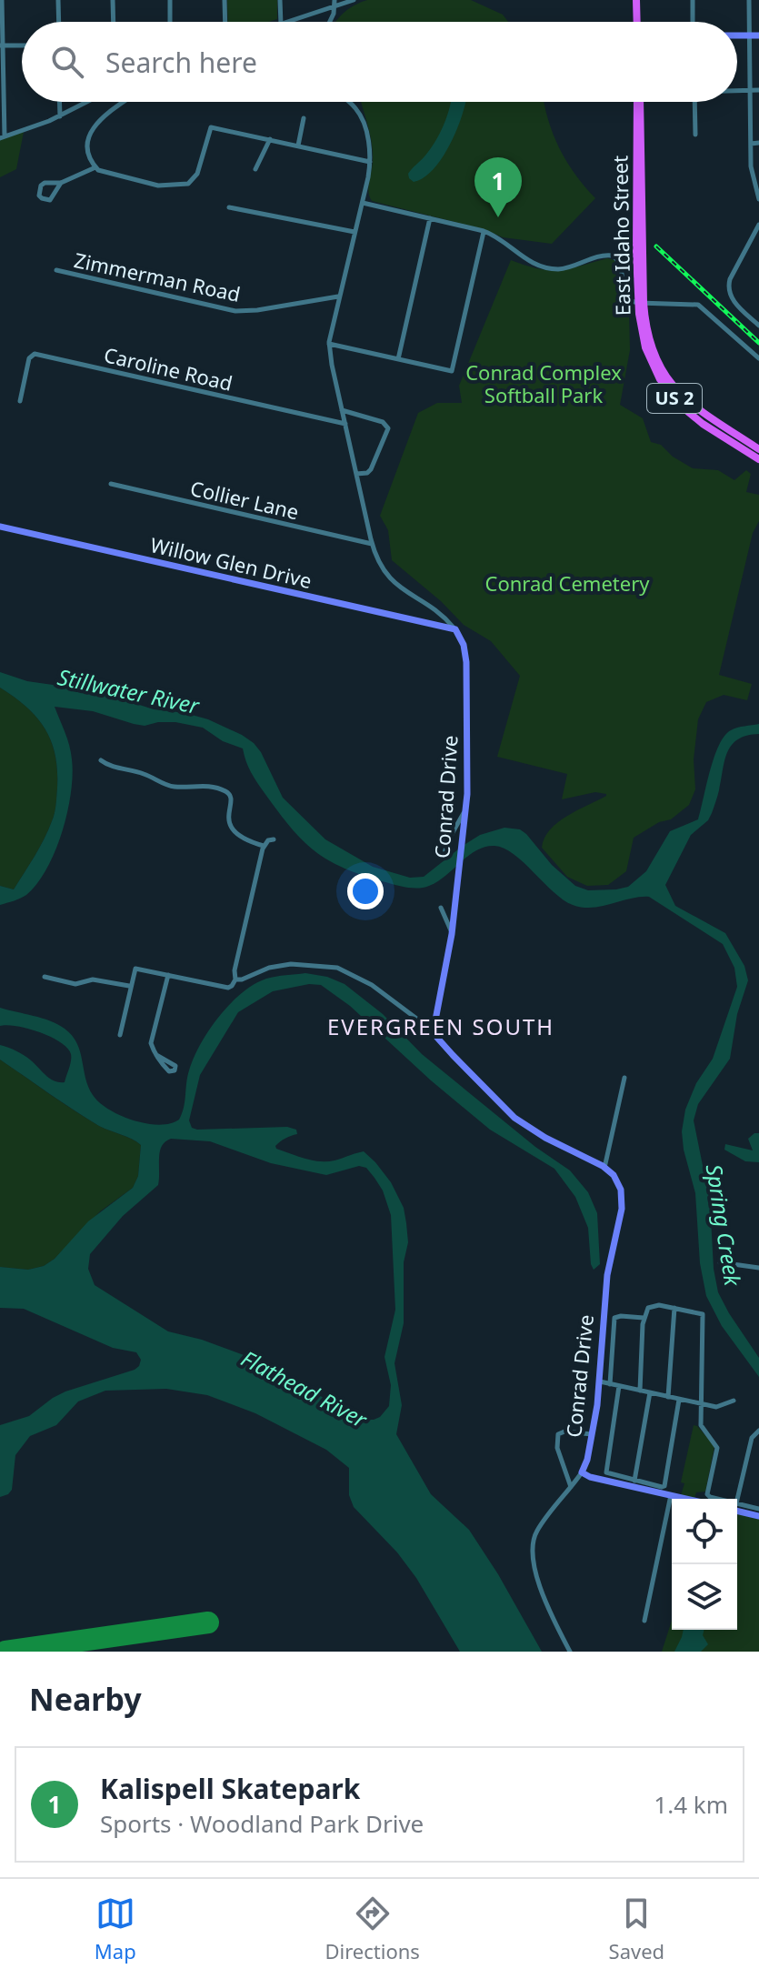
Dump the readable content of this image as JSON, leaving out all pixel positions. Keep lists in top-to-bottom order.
{
  "streets": {
    "highway": ["East Idaho Street", "US 2"],
    "main road": ["Willow Glen Drive", "Conrad Drive"],
    "street": ["Zimmerman Road", "Caroline Road", "Collier Lane"]
  },
  "crossings": [
    ["Willow Glen Drive", "Conrad Drive"]
  ],
  "districts": ["EVERGREEN SOUTH"],
  "water": ["Stillwater River", "Spring Creek", "Flathead River"],
  "parks": ["Conrad Complex Softball Park", "Conrad Cemetery"],
  "page": {
    "search": "Search here",
    "pins": "1",
    "heading": "Nearby",
    "list": [
      {
        "mark": "1",
        "name": "Kalispell Skatepark",
        "note": "Sports · Woodland Park Drive",
        "value": "1.4 km"
      }
    ],
    "nav": ["Map", "Directions", "Saved"]
  }
}
